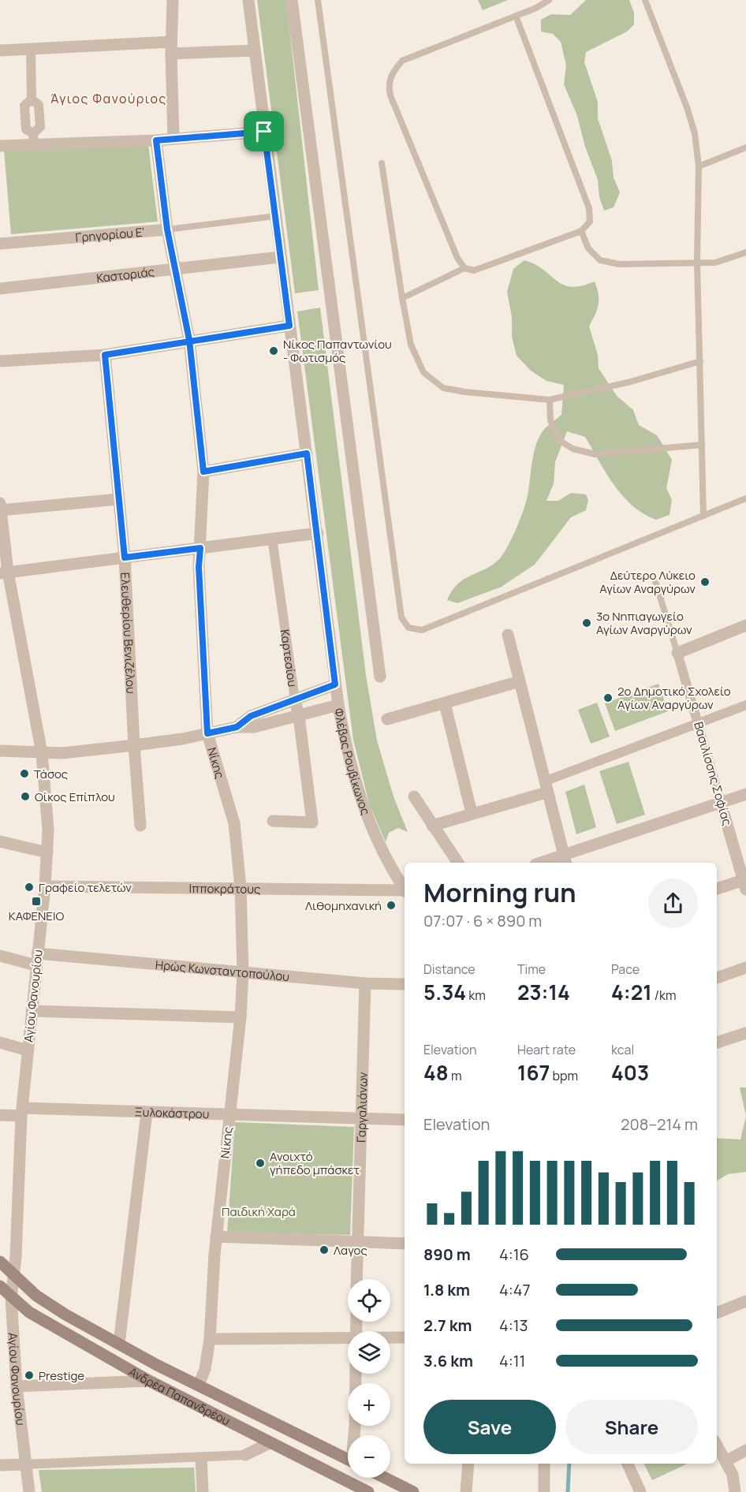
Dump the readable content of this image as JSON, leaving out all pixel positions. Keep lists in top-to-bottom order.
{
  "streets": {
    "main road": ["Ανδρέα Παπανδρέου"],
    "street": [
      "Γρηγορίου Ε'",
      "Καστοριάς",
      "Ελευθερίου Βενιζέλου",
      "Καρτεσίου",
      "Φλέβας Ρουβίκωνος",
      "Νίκης",
      "Βασιλίσσης Σοφίας",
      "Ιπποκράτους",
      "Ηρώς Κωνσταντοπούλου",
      "Αγίου Φανουρίου",
      "Γαργαλιάνων",
      "Ξυλοκάστρου"
    ]
  },
  "crossings": [
    ["Γρηγορίου Ε'", "Φλέβας Ρουβίκωνος"],
    ["Γρηγορίου Ε'", "Νίκης"],
    ["Καστοριάς", "Φλέβας Ρουβίκωνος"],
    ["Καστοριάς", "Νίκης"],
    ["Νίκης", "Ιπποκράτους"],
    ["Νίκης", "Ηρώς Κωνσταντοπούλου"],
    ["Νίκης", "Ξυλοκάστρου"],
    ["Νίκης", "Ανδρέα Παπανδρέου"],
    ["Ιπποκράτους", "Αγίου Φανουρίου"],
    ["Ηρώς Κωνσταντοπούλου", "Αγίου Φανουρίου"],
    ["Ηρώς Κωνσταντοπούλου", "Γαργαλιάνων"],
    ["Αγίου Φανουρίου", "Ξυλοκάστρου"],
    ["Αγίου Φανουρίου", "Ανδρέα Παπανδρέου"],
    ["Γαργαλιάνων", "Ξυλοκάστρου"]
  ],
  "districts": ["Άγιος Φανούριος"],
  "parks": ["Παιδική Χαρά"],
  "places": {
    "other": [
      "Νίκος Παπαντωνίου - Φωτισμός",
      "Δεύτερο Λύκειο Αγίων Αναργύρων",
      "3ο Νηπιαγωγείο Αγίων Αναργύρων",
      "2ο Δημοτικό Σχολείο Αγίων Αναργύρων",
      "Τάσος",
      "Οίκος Επίπλου",
      "Γραφείο τελετών",
      "Λιθομηχανική",
      "Ανοιχτό γήπεδο μπάσκετ",
      "Λαγος",
      "Prestige"
    ],
    "transit": ["ΚΑΦΕΝΕΙΟ"]
  },
  "page": {
    "heading": ["Morning run", "07:07 · 6 × 890 m"],
    "stats": [
      ["Distance", "5.34 km"],
      ["Time", "23:14"],
      ["Pace", "4:21 /km"],
      ["Elevation", "48 m"],
      ["Heart rate", "167 bpm"],
      ["kcal", "403"]
    ],
    "chart": ["Elevation", "208–214 m"],
    "list": [
      {
        "name": "890 m",
        "note": "4:16"
      },
      {
        "name": "1.8 km",
        "note": "4:47"
      },
      {
        "name": "2.7 km",
        "note": "4:13"
      },
      {
        "name": "3.6 km",
        "note": "4:11"
      }
    ],
    "map_buttons": ["+", "−"],
    "buttons": ["Save", "Share"]
  }
}
